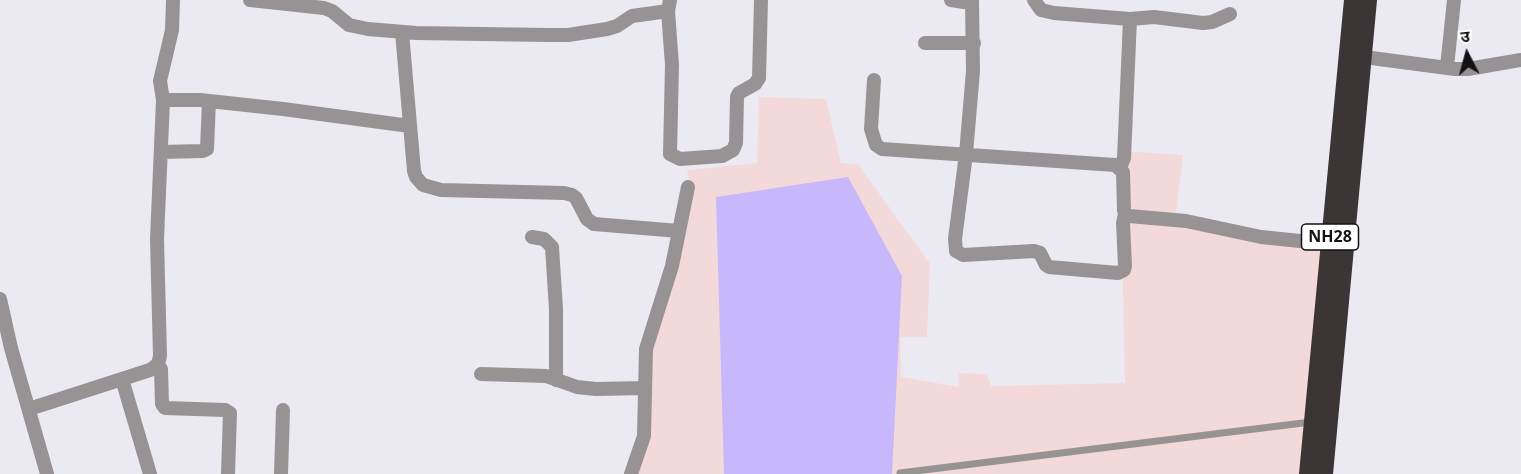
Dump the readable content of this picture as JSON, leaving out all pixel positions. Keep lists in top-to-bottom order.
{
  "streets": {
    "highway": ["NH28"]
  },
  "north": "top"
}
